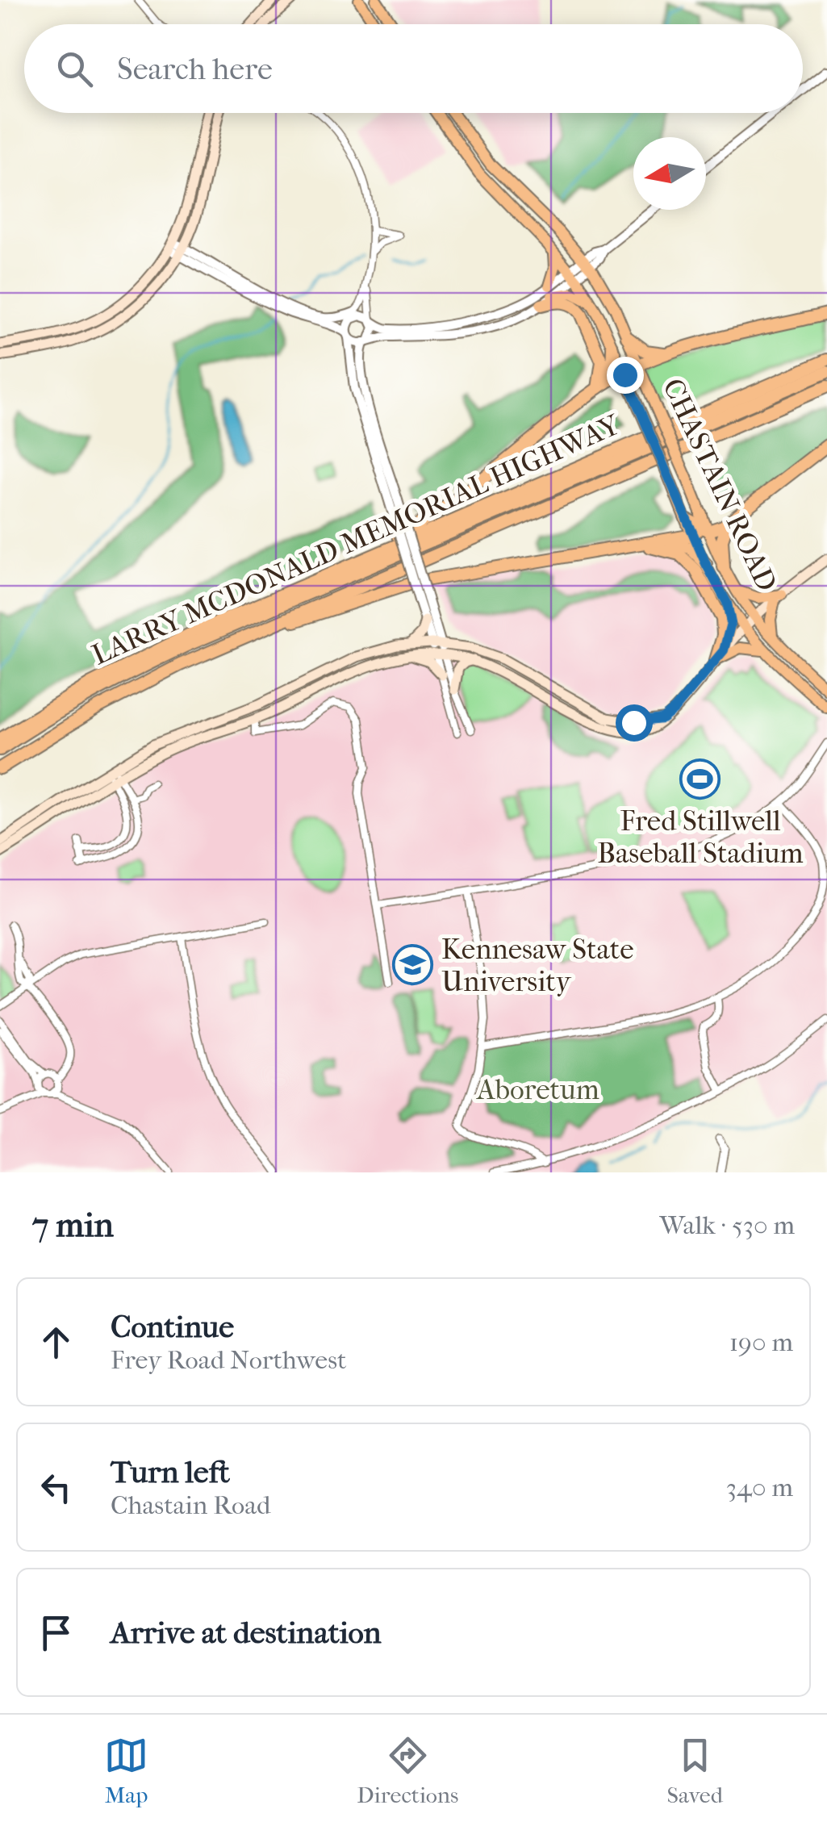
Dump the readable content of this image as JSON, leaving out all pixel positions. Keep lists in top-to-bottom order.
{
  "streets": {
    "highway": ["LARRY MCDONALD MEMORIAL HIGHWAY"],
    "main road": ["CHASTAIN ROAD"]
  },
  "parks": ["Aboretum"],
  "places": {
    "sports": ["Fred Stillwell Baseball Stadium"],
    "school or university": ["Kennesaw State University"]
  },
  "north": "left",
  "page": {
    "search": "Search here",
    "heading": ["7 min", "Walk · 530 m"],
    "list": [
      ["Continue", "Frey Road Northwest", "190 m"],
      ["Turn left", "Chastain Road", "340 m"],
      "Arrive at destination"
    ],
    "nav": ["Map", "Directions", "Saved"]
  }
}
